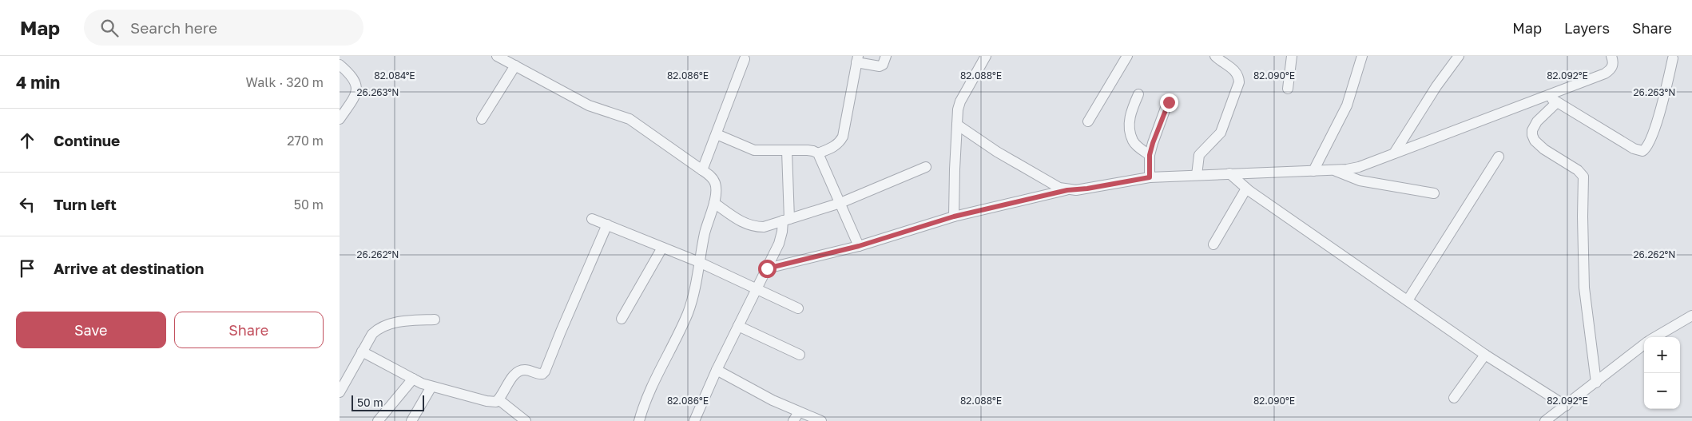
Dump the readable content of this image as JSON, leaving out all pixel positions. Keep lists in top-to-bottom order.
{
  "scale_bar": "50 m",
  "page": {
    "header": "Map",
    "search": "Search here",
    "nav": ["Map", "Layers", "Share"],
    "heading": ["4 min", "Walk · 320 m"],
    "list": [
      ["Continue", "270 m"],
      ["Turn left", "50 m"],
      "Arrive at destination"
    ],
    "buttons": ["Save", "Share"],
    "map_buttons": ["+", "−"],
    "scale": "50 m"
  },
  "coordinates": [
    "82.084°E",
    "82.086°E",
    "82.088°E",
    "82.090°E",
    "82.092°E",
    "26.263°N",
    "26.262°N"
  ]
}
